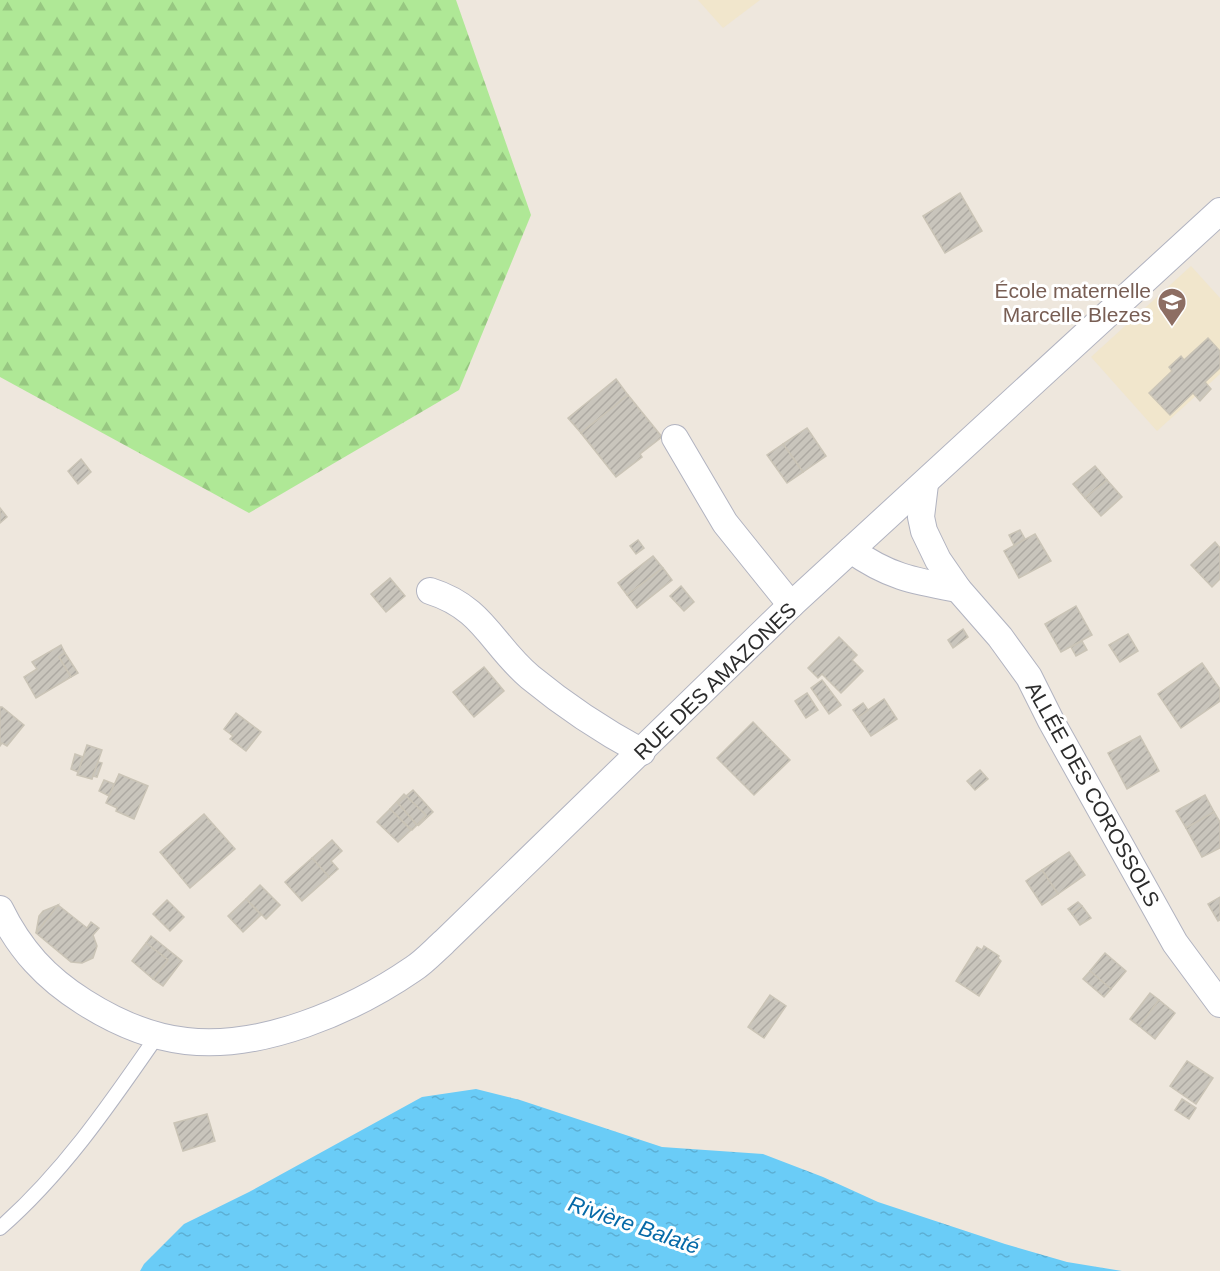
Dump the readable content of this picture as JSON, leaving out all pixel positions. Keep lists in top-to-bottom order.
{
  "streets": {
    "street": ["RUE DES AMAZONES", "ALLÉE DES COROSSOLS"]
  },
  "crossings": [
    ["RUE DES AMAZONES", "ALLÉE DES COROSSOLS"]
  ],
  "water": ["Rivière Balaté"],
  "places": {
    "school or university": ["École maternelle Marcelle Blezes"]
  }
}
